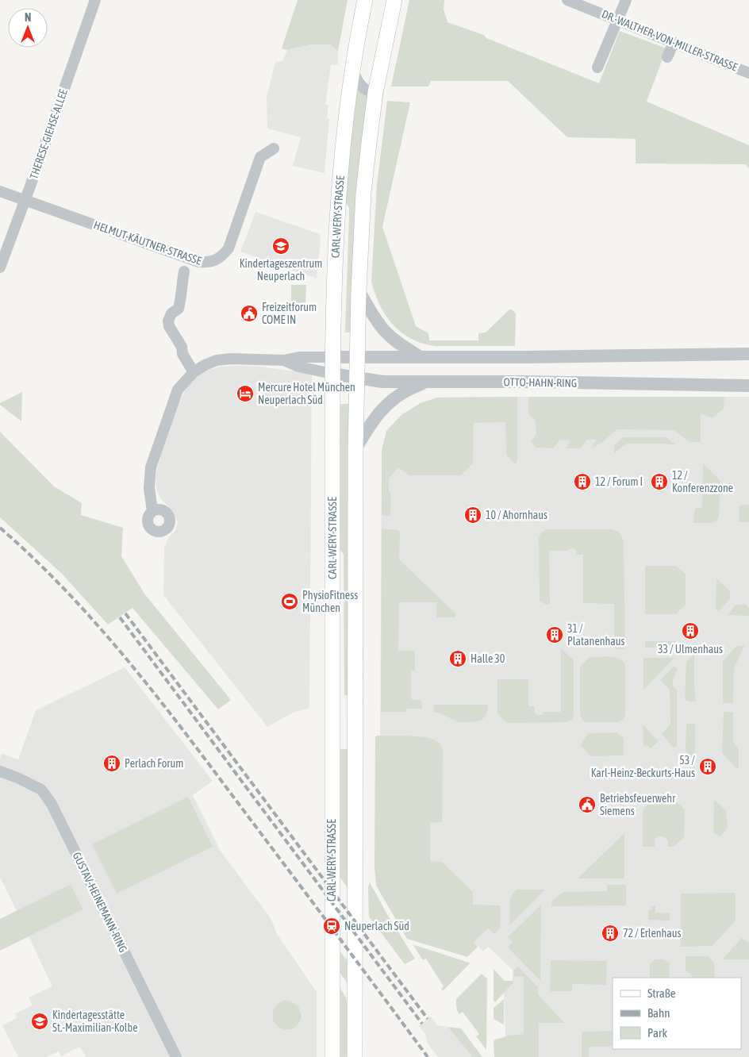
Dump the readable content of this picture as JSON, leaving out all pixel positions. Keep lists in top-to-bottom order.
{
  "streets": {
    "main road": ["CARL-WERY-STRASSE"],
    "street": [
      "DR.-WALTHER-VON-MILLER-STRASSE",
      "THERESE-GIEHSE-ALLEE",
      "HELMUT-KÄUTNER-STRASSE",
      "OTTO-HAHN-RING",
      "GUSTAV-HEINEMANN-RING"
    ]
  },
  "crossings": [
    ["THERESE-GIEHSE-ALLEE", "HELMUT-KÄUTNER-STRASSE"],
    ["CARL-WERY-STRASSE", "OTTO-HAHN-RING"]
  ],
  "places": {
    "school or university": ["Kindertageszentrum Neuperlach", "Kindertagesstätte St.-Maximilian-Kolbe"],
    "public building": ["Freizeitforum COME IN", "Betriebsfeuerwehr Siemens"],
    "hotel": ["Mercure Hotel München Neuperlach Süd"],
    "building": [
      "12 / Forum I",
      "12 / Konferenzzone",
      "10 / Ahornhaus",
      "33 / Ulmenhaus",
      "31 / Platanenhaus",
      "Halle 30",
      "Perlach Forum",
      "53 / Karl-Heinz-Beckurts-Haus",
      "72 / Erlenhaus"
    ],
    "sports": ["PhysioFitness München"],
    "station": ["Neuperlach Süd"]
  },
  "legend": ["Straße", "Bahn", "Park"],
  "north": "top"
}
